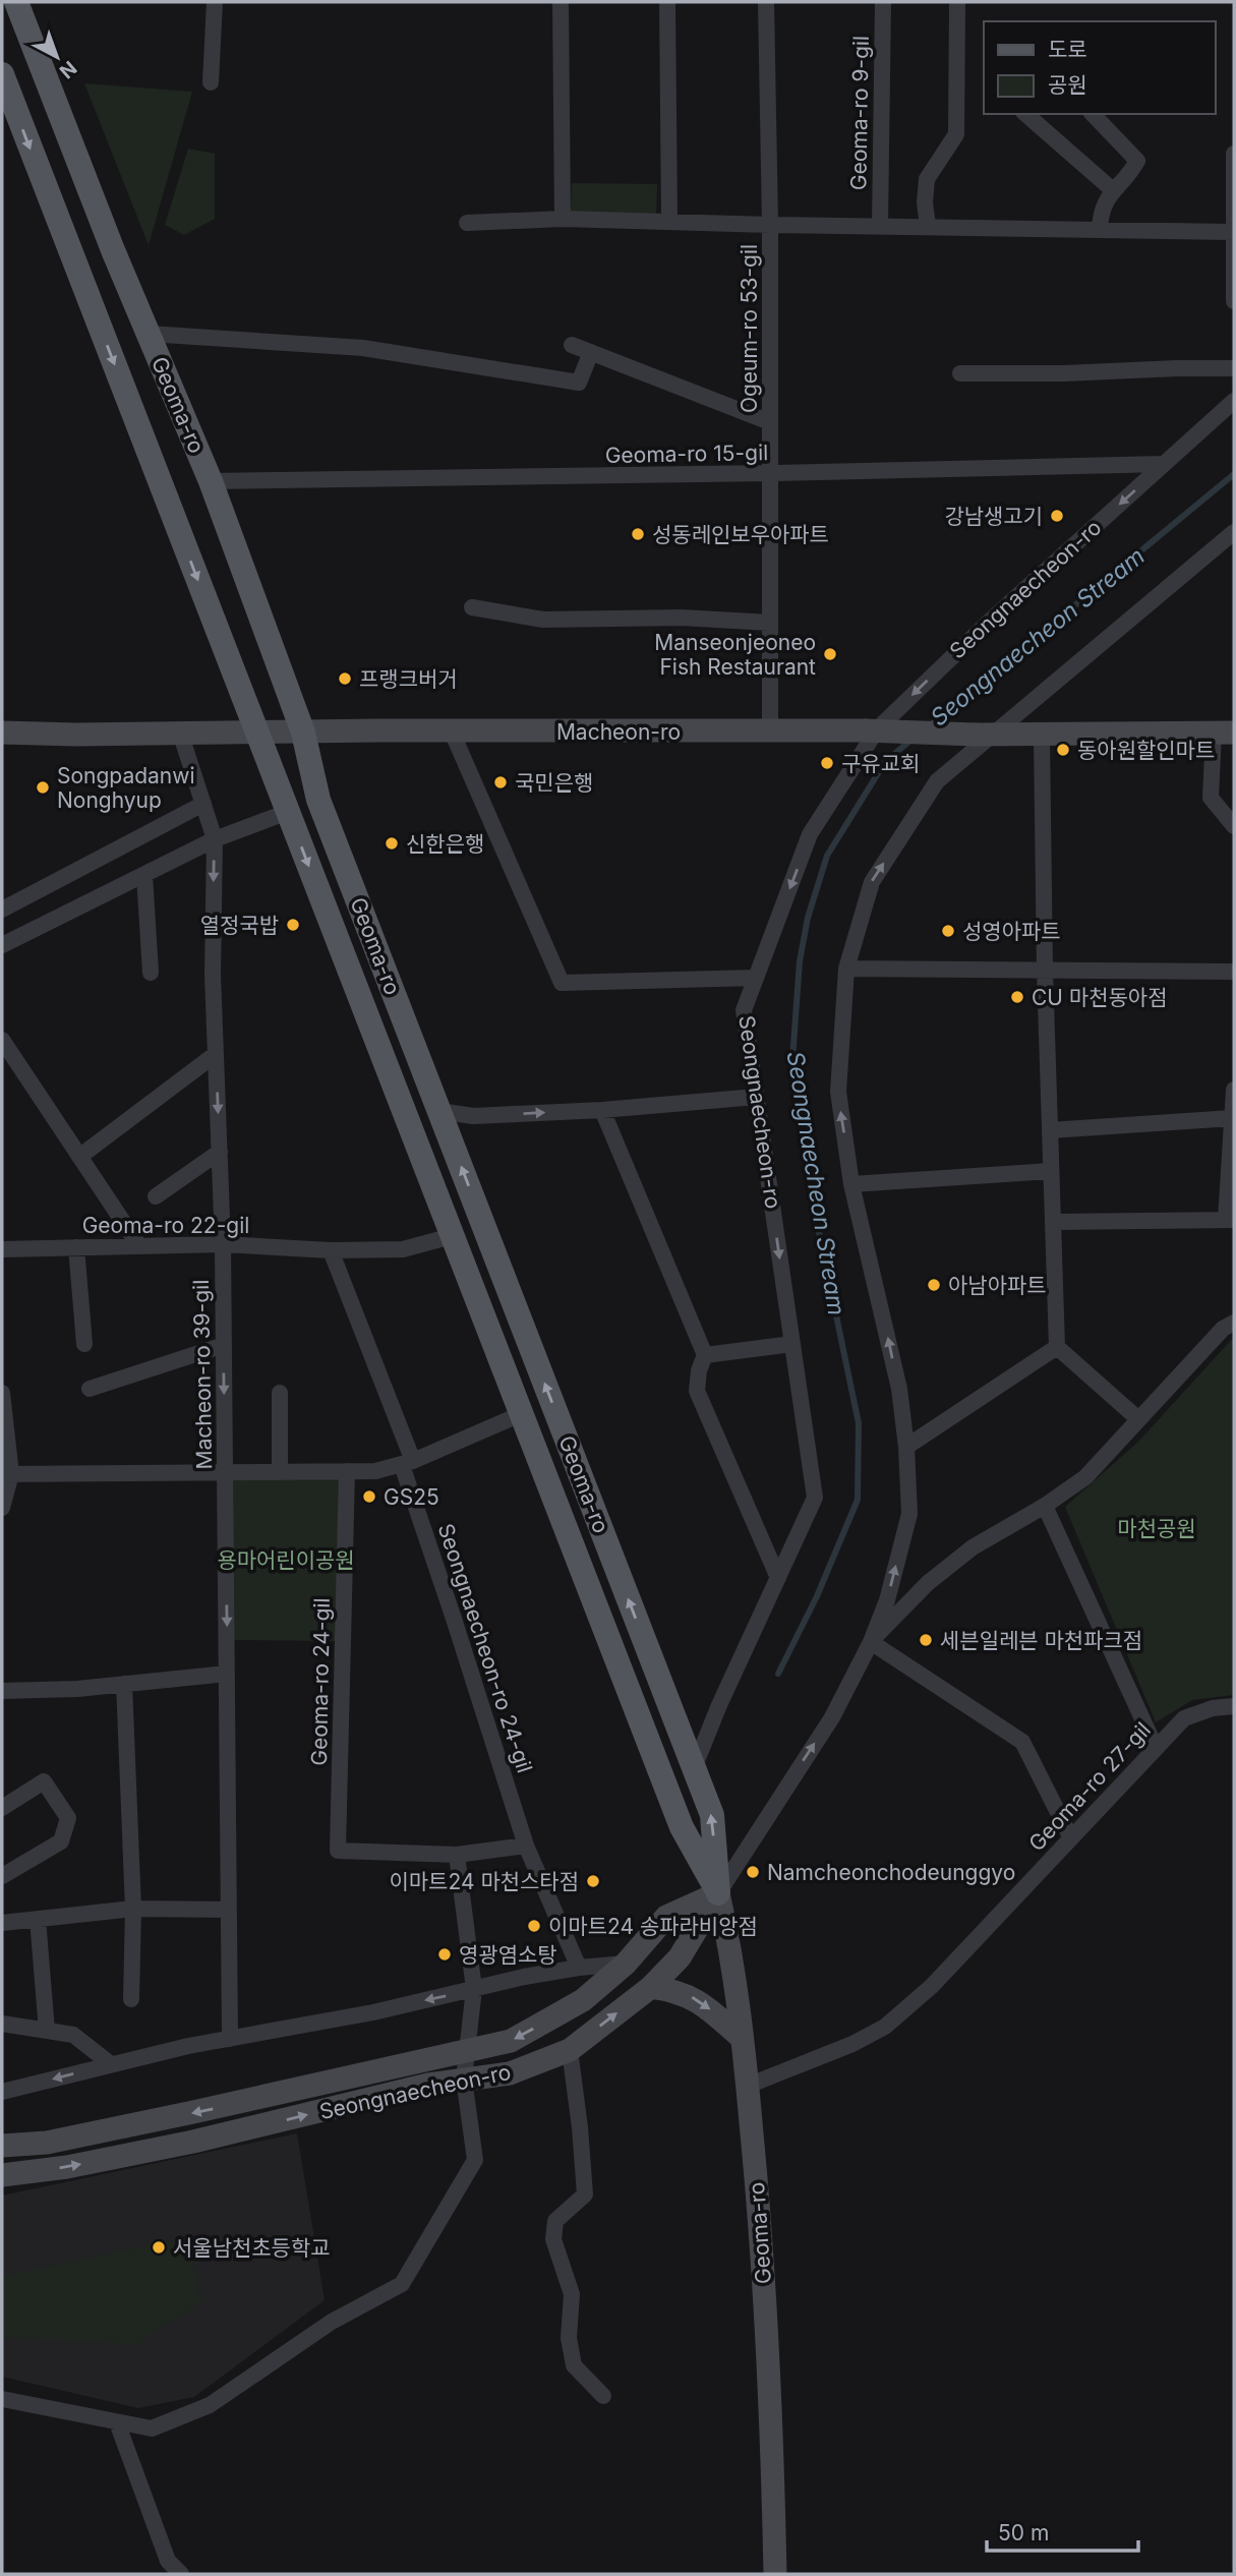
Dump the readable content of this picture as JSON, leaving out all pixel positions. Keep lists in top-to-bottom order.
{
  "streets": {
    "main road": ["Geoma-ro"],
    "street": [
      "Geoma-ro 9-gil",
      "Ogeum-ro 53-gil",
      "Geoma-ro 15-gil",
      "Seongnaecheon-ro",
      "Macheon-ro",
      "Geoma-ro 22-gil",
      "Macheon-ro 39-gil",
      "Seongnaecheon-ro 24-gil",
      "Geoma-ro 24-gil",
      "Geoma-ro 27-gil"
    ]
  },
  "crossings": [
    ["Geoma-ro 9-gil", "Ogeum-ro 53-gil"],
    ["Ogeum-ro 53-gil", "Geoma-ro 15-gil"],
    ["Ogeum-ro 53-gil", "Macheon-ro"],
    ["Geoma-ro", "Geoma-ro 15-gil"],
    ["Geoma-ro", "Seongnaecheon-ro"],
    ["Geoma-ro", "Macheon-ro"],
    ["Geoma-ro", "Geoma-ro 22-gil"],
    ["Geoma-ro", "Geoma-ro 27-gil"],
    ["Geoma-ro 15-gil", "Seongnaecheon-ro"],
    ["Seongnaecheon-ro", "Macheon-ro"],
    ["Macheon-ro", "Macheon-ro 39-gil"],
    ["Geoma-ro 22-gil", "Macheon-ro 39-gil"],
    ["Geoma-ro 22-gil", "Seongnaecheon-ro 24-gil"]
  ],
  "one_way": ["Macheon-ro 39-gil"],
  "water": ["Seongnaecheon Stream"],
  "parks": ["마천공원", "용마어린이공원"],
  "places": [
    "강남생고기",
    "성동레인보우아파트",
    "Manseonjeoneo Fish Restaurant",
    "프랭크버거",
    "동아원할인마트",
    "구유교회",
    "국민은행",
    "Songpadanwi Nonghyup",
    "신한은행",
    "열정국밥",
    "성영아파트",
    "CU 마천동아점",
    "아남아파트",
    "GS25",
    "세븐일레븐 마천파크점",
    "Namcheonchodeunggyo",
    "이마트24 마천스타점",
    "이마트24 송파라비앙점",
    "영광염소탕",
    "서울남천초등학교"
  ],
  "legend": ["도로", "공원"],
  "scale_bar": "50 m",
  "north": "bottom right"
}
